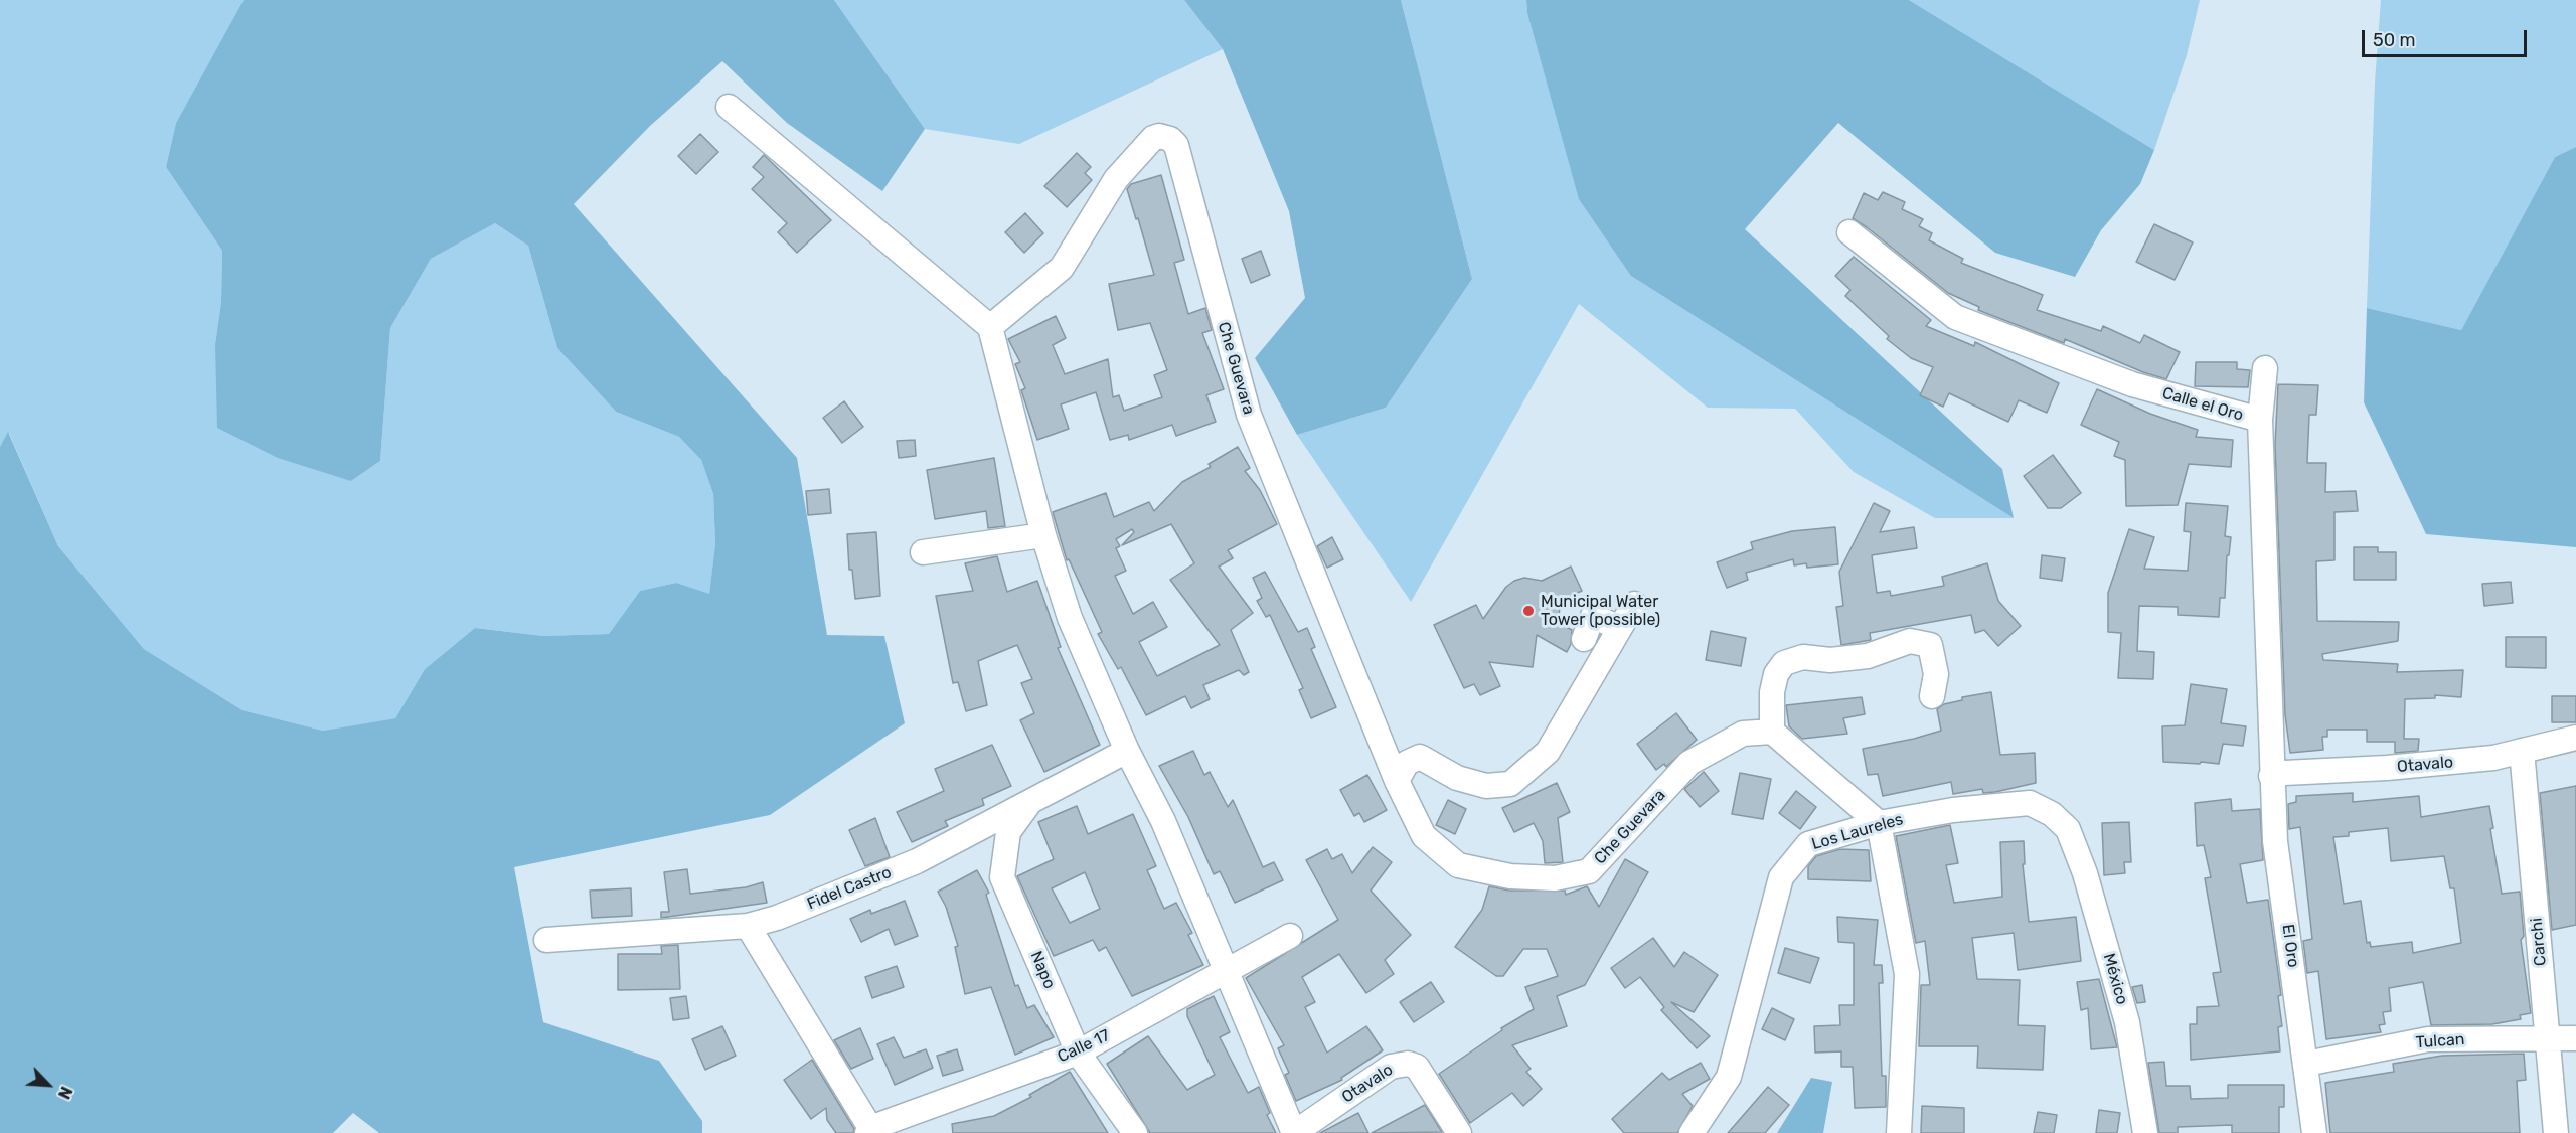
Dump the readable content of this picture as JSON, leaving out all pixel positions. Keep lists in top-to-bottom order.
{
  "streets": {
    "street": [
      "Che Guevara",
      "Calle el Oro",
      "Otavalo",
      "Los Laureles",
      "Fidel Castro",
      "Carchi",
      "El Oro",
      "Napo",
      "México",
      "Tulcan",
      "Calle 17"
    ]
  },
  "crossings": [
    ["Calle el Oro", "Otavalo"],
    ["Calle el Oro", "El Oro"],
    ["Otavalo", "Carchi"],
    ["Otavalo", "El Oro"],
    ["Los Laureles", "México"],
    ["Fidel Castro", "Napo"],
    ["Carchi", "Tulcan"],
    ["El Oro", "Tulcan"],
    ["Napo", "Calle 17"]
  ],
  "places": ["Municipal Water Tower (possible)"],
  "scale_bar": "50 m",
  "north": "bottom right"
}
